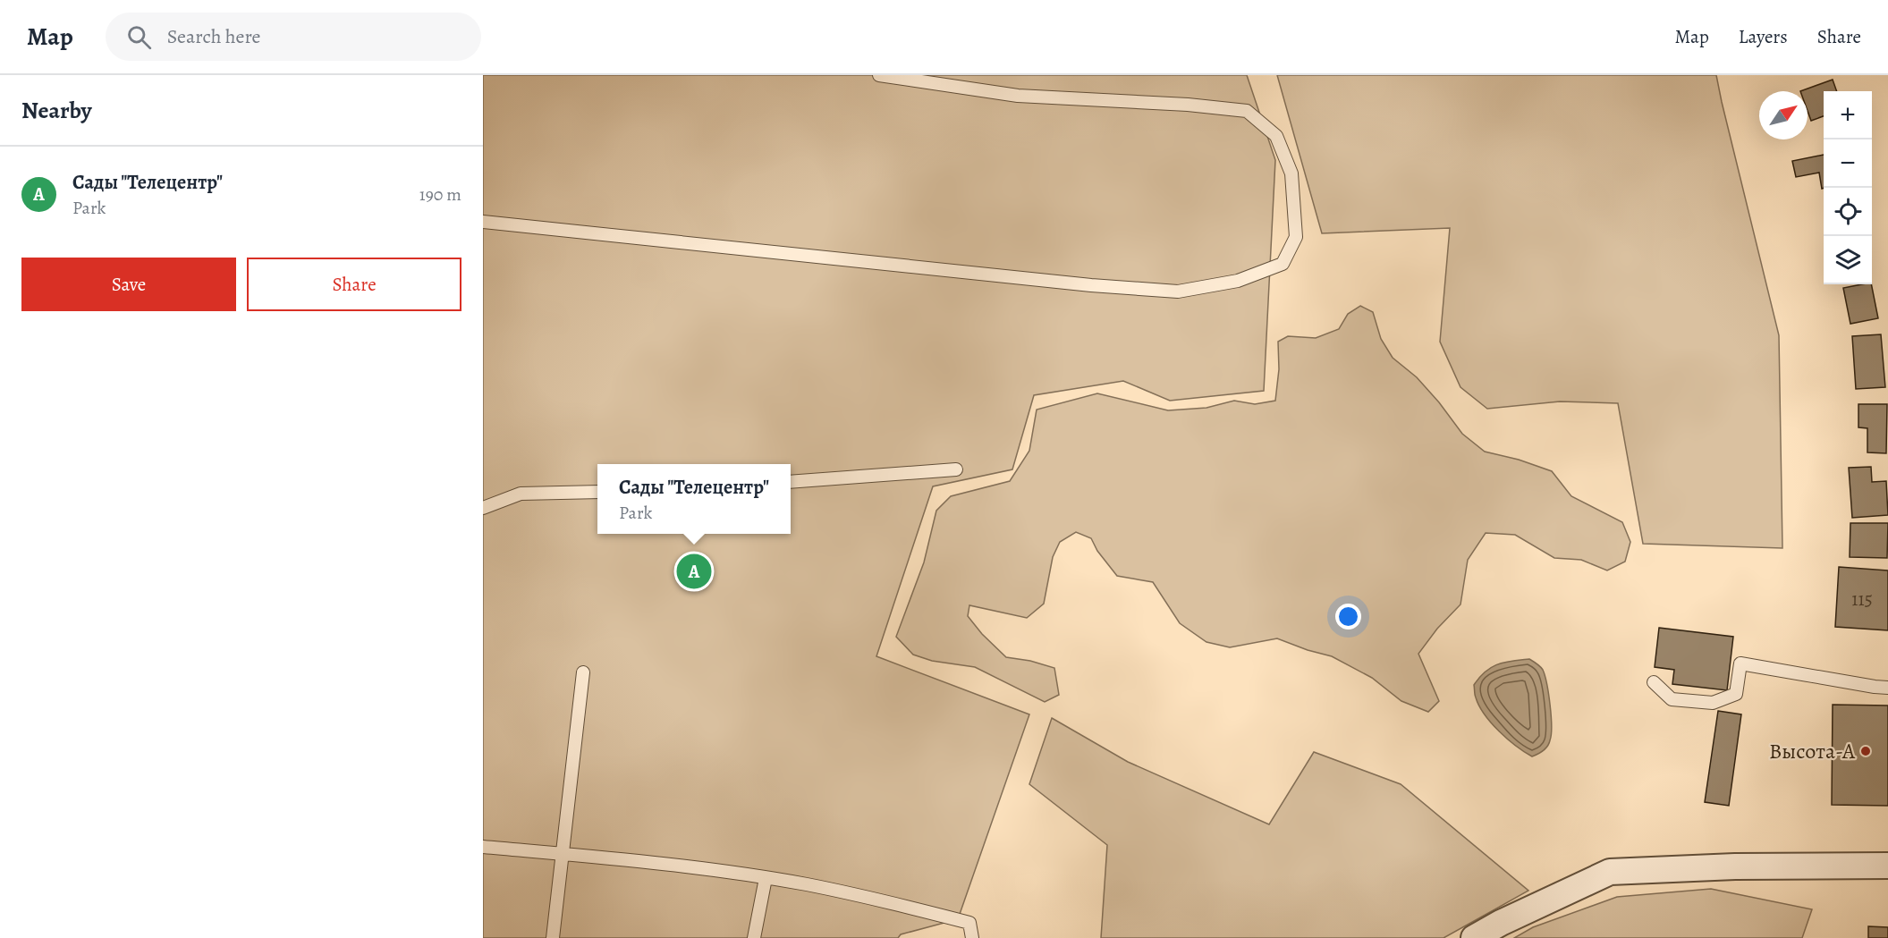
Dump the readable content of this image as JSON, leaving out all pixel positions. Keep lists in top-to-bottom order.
{
  "places": ["Высота-А"],
  "house_numbers": ["115"],
  "north": "top right",
  "page": {
    "header": "Map",
    "search": "Search here",
    "nav": ["Map", "Layers", "Share"],
    "heading": "Nearby",
    "map_buttons": ["+", "−"],
    "list": [
      {
        "mark": "A",
        "name": "Сады \"Телецентр\"",
        "note": "Park",
        "value": "190 m"
      }
    ],
    "buttons": ["Save", "Share"],
    "popup": ["Сады \"Телецентр\"", "Park"],
    "pins": "A"
  }
}
